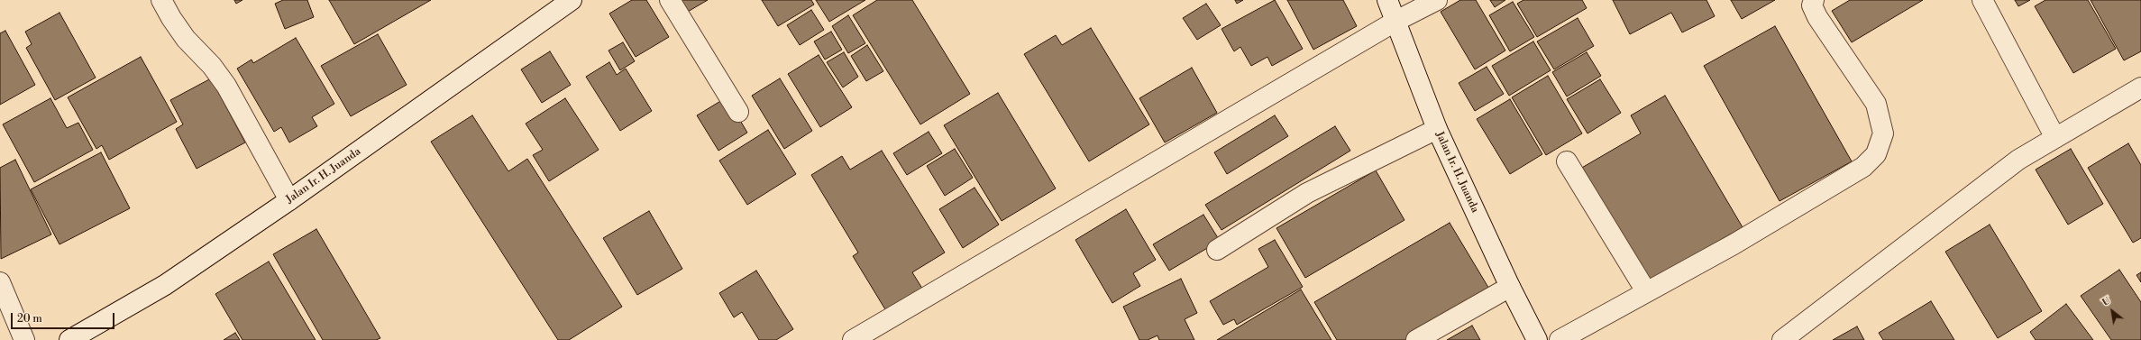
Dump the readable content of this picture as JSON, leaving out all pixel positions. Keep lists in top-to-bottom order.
{
  "streets": {
    "street": ["Jalan Ir. H. Juanda"]
  },
  "scale_bar": "20 m",
  "north": "top left"
}
